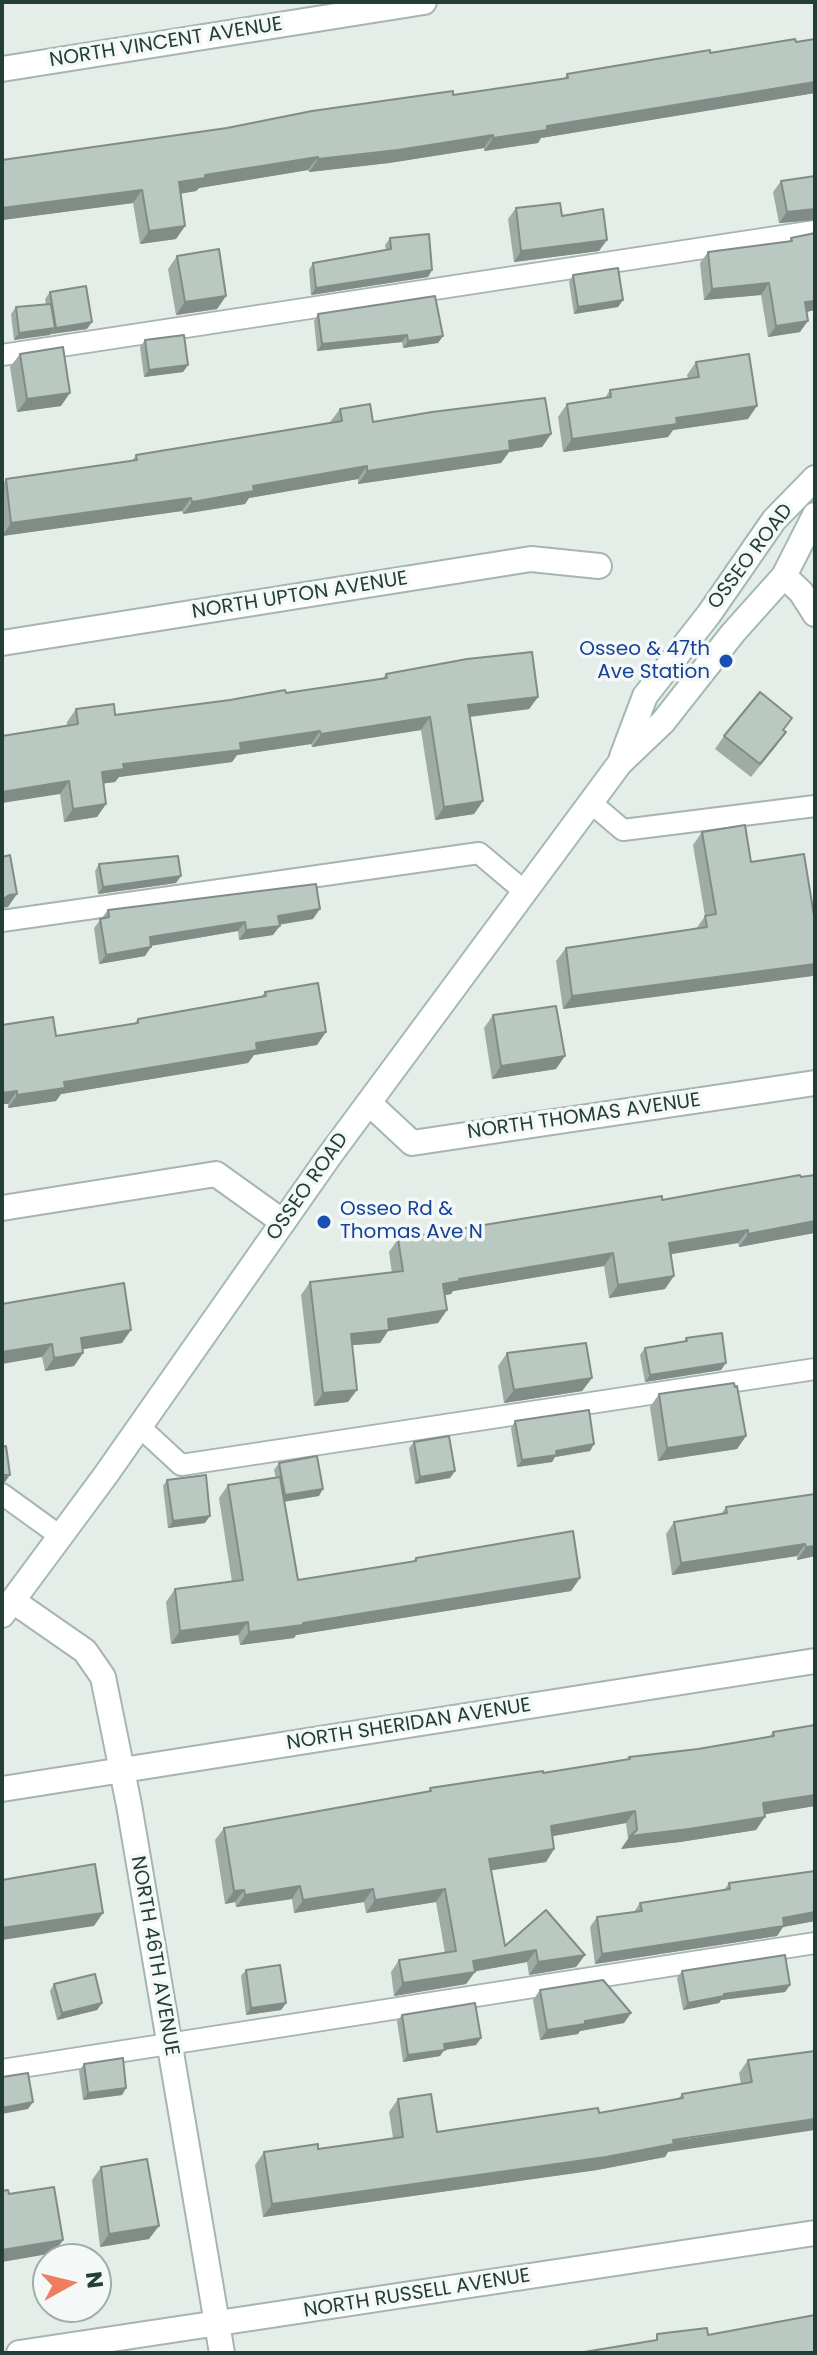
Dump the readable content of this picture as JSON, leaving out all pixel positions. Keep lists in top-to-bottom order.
{
  "streets": {
    "street": [
      "NORTH VINCENT AVENUE",
      "OSSEO ROAD",
      "NORTH UPTON AVENUE",
      "NORTH THOMAS AVENUE",
      "NORTH SHERIDAN AVENUE",
      "NORTH 46TH AVENUE",
      "NORTH RUSSELL AVENUE"
    ]
  },
  "crossings": [
    ["OSSEO ROAD", "NORTH THOMAS AVENUE"],
    ["OSSEO ROAD", "NORTH 46TH AVENUE"],
    ["NORTH SHERIDAN AVENUE", "NORTH 46TH AVENUE"],
    ["NORTH 46TH AVENUE", "NORTH RUSSELL AVENUE"]
  ],
  "places": ["Osseo & 47th Ave Station", "Osseo Rd & Thomas Ave N"],
  "north": "right"
}
